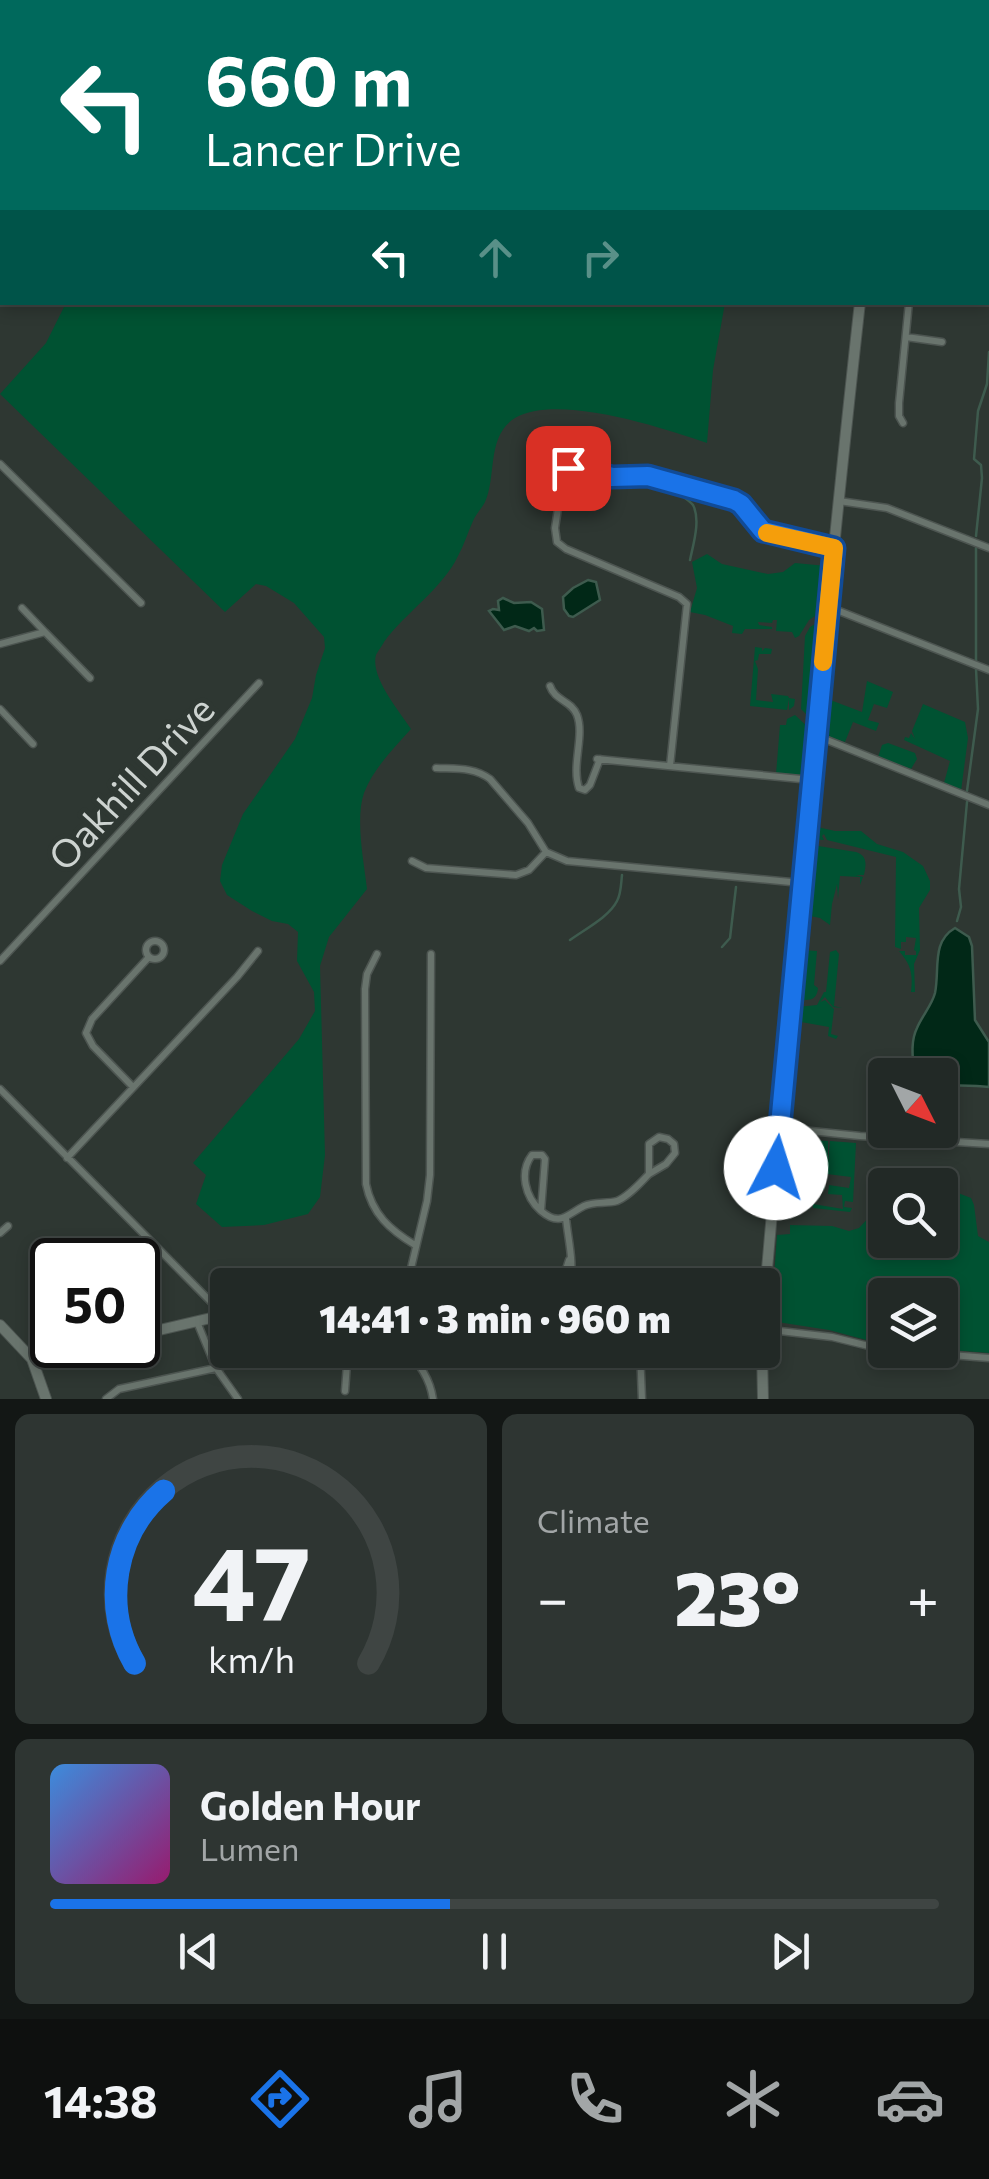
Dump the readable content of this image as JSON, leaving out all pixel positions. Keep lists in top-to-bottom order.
{
  "streets": {
    "street": ["Oakhill Drive"]
  },
  "north": "bottom right",
  "page": {
    "turn": ["660 m", "Lancer Drive"],
    "limit": "50",
    "trip": "14:41 · 3 min · 960 m",
    "tile": "Climate",
    "heat": ["−", "23°", "+"],
    "song": ["Golden Hour", "Lumen"],
    "tabs": "14:38",
    "gauge": ["47", "km/h"]
  }
}
